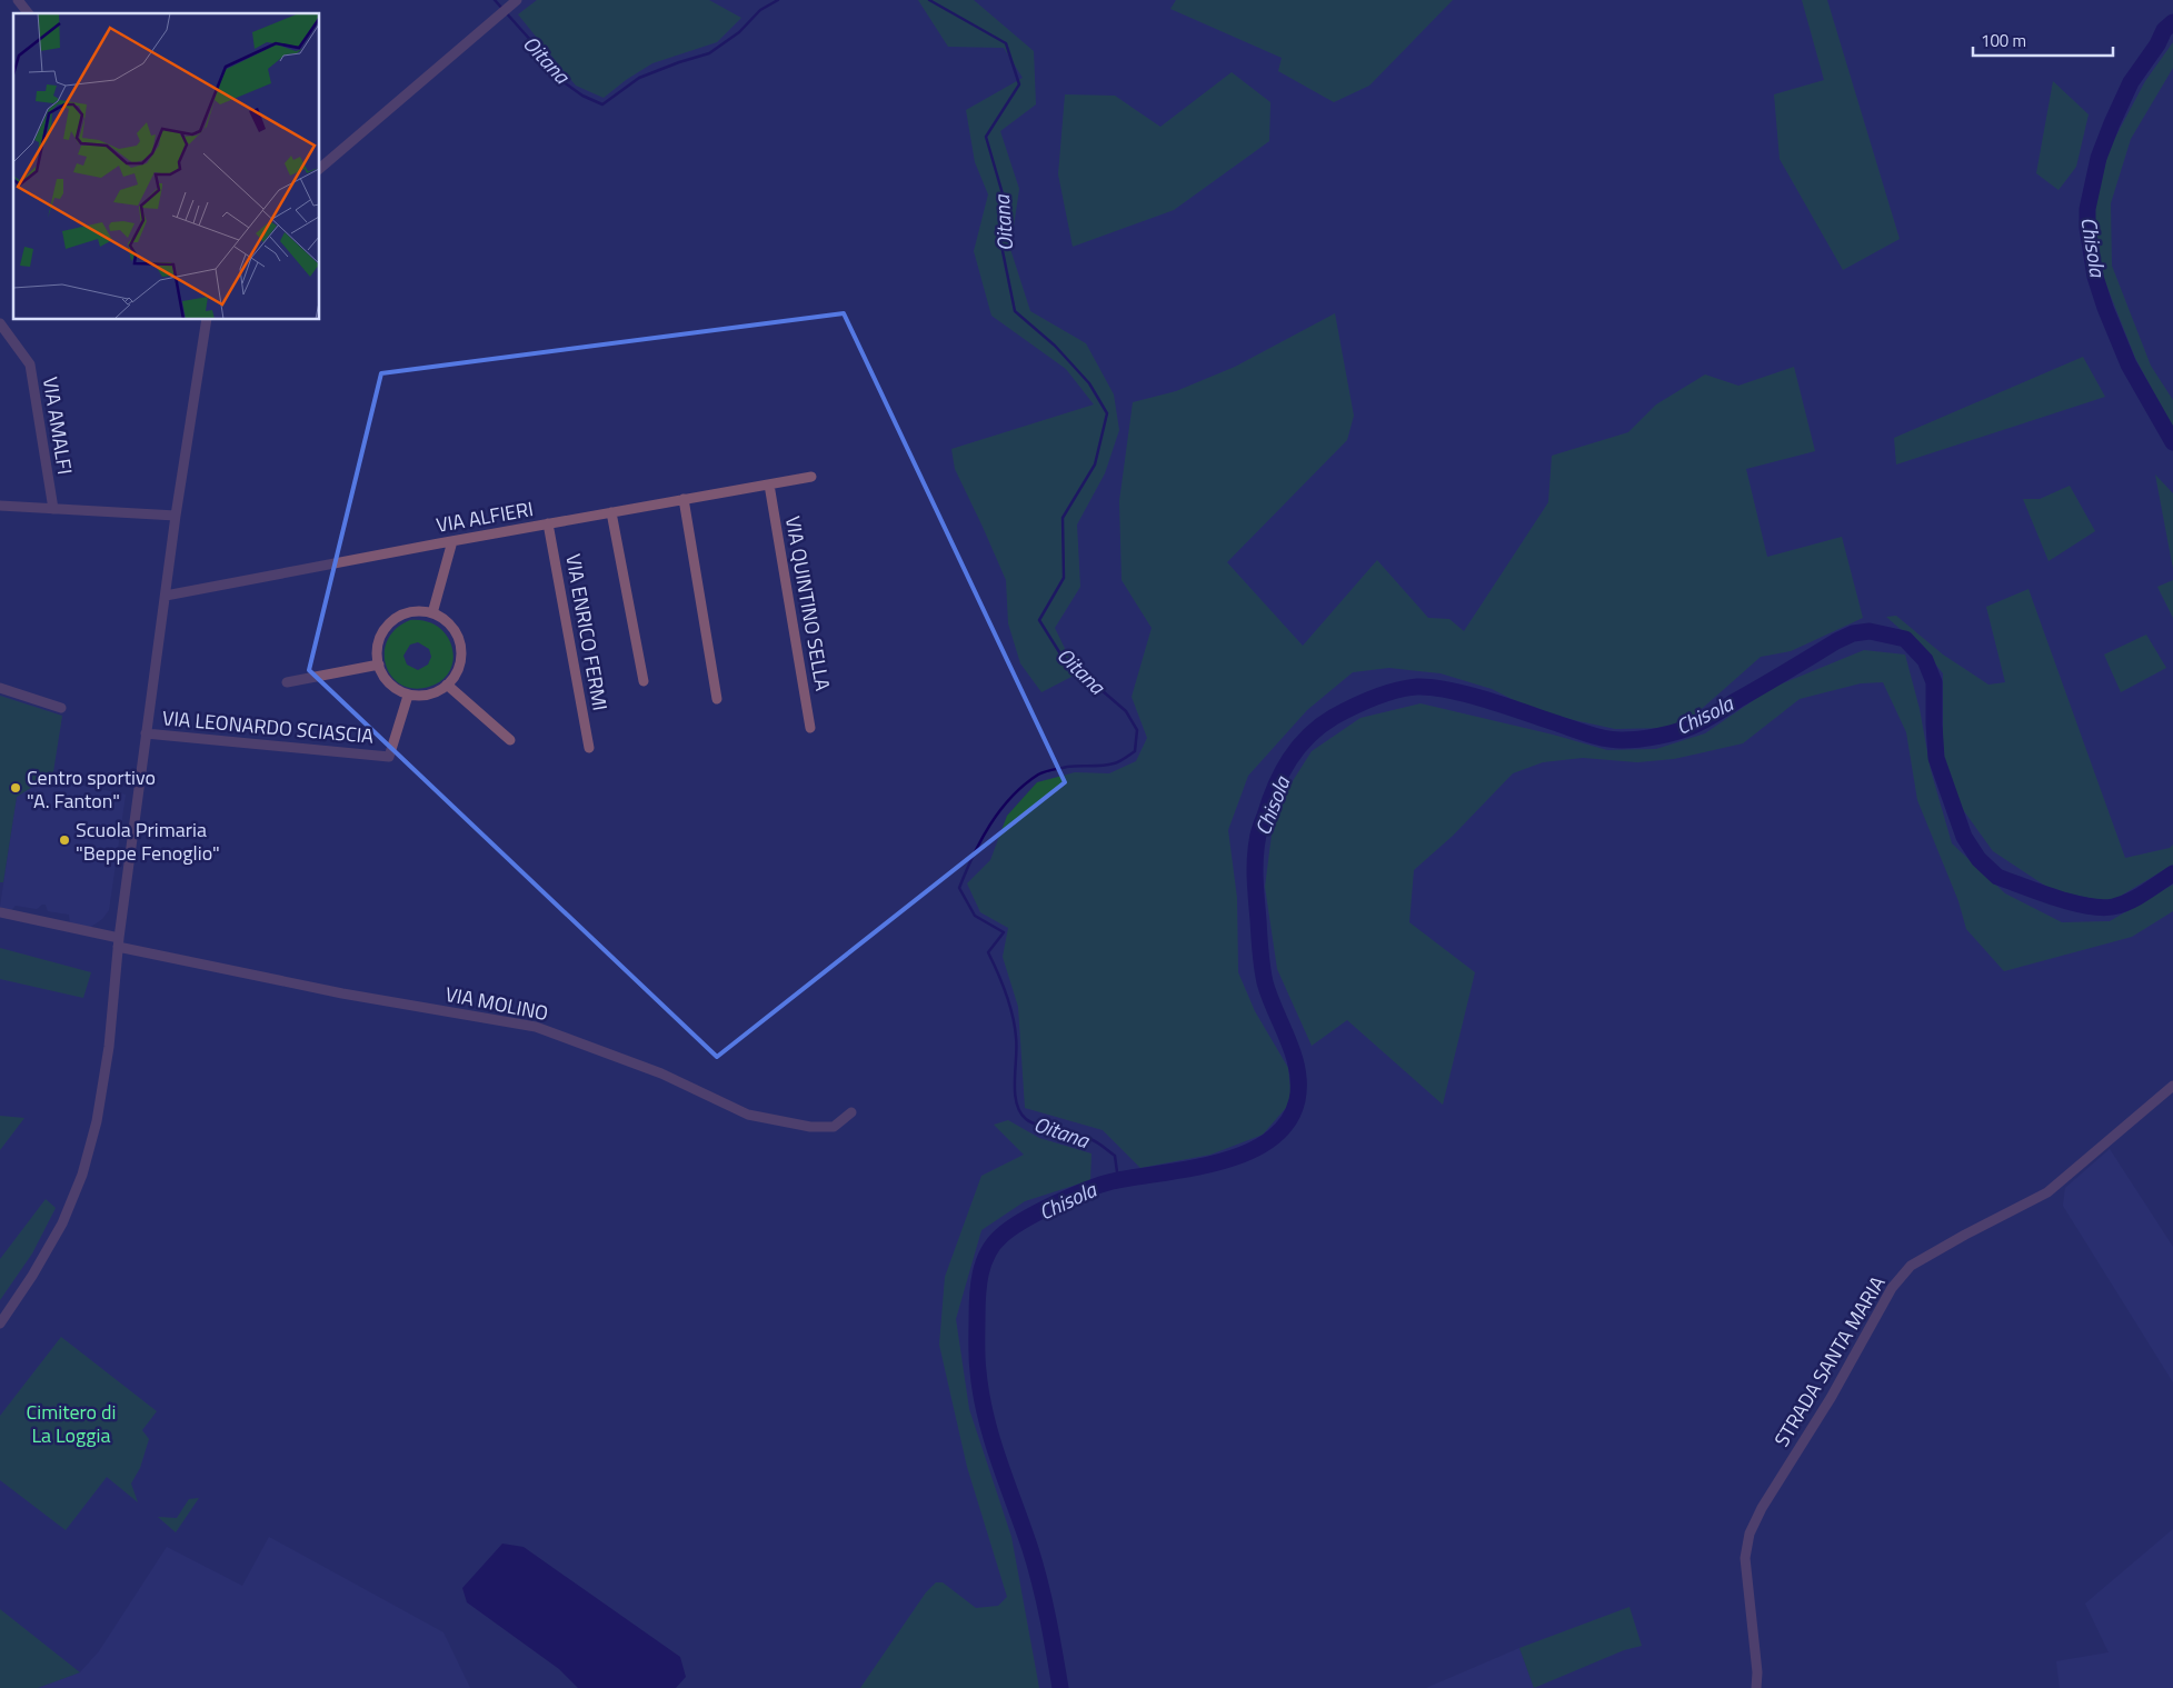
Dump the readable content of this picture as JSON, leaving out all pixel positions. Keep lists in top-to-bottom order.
{
  "streets": {
    "street": [
      "VIA AMALFI",
      "VIA ALFIERI",
      "VIA QUINTINO SELLA",
      "VIA ENRICO FERMI",
      "VIA LEONARDO SCIASCIA",
      "VIA MOLINO",
      "STRADA SANTA MARIA"
    ]
  },
  "crossings": [
    ["VIA ALFIERI", "VIA QUINTINO SELLA"],
    ["VIA ALFIERI", "VIA ENRICO FERMI"]
  ],
  "water": ["Oitana", "Chisola"],
  "parks": ["Cimitero di La Loggia"],
  "places": ["Centro sportivo \"A. Fanton\"", "Scuola Primaria \"Beppe Fenoglio\""],
  "scale_bar": "100 m"
}
